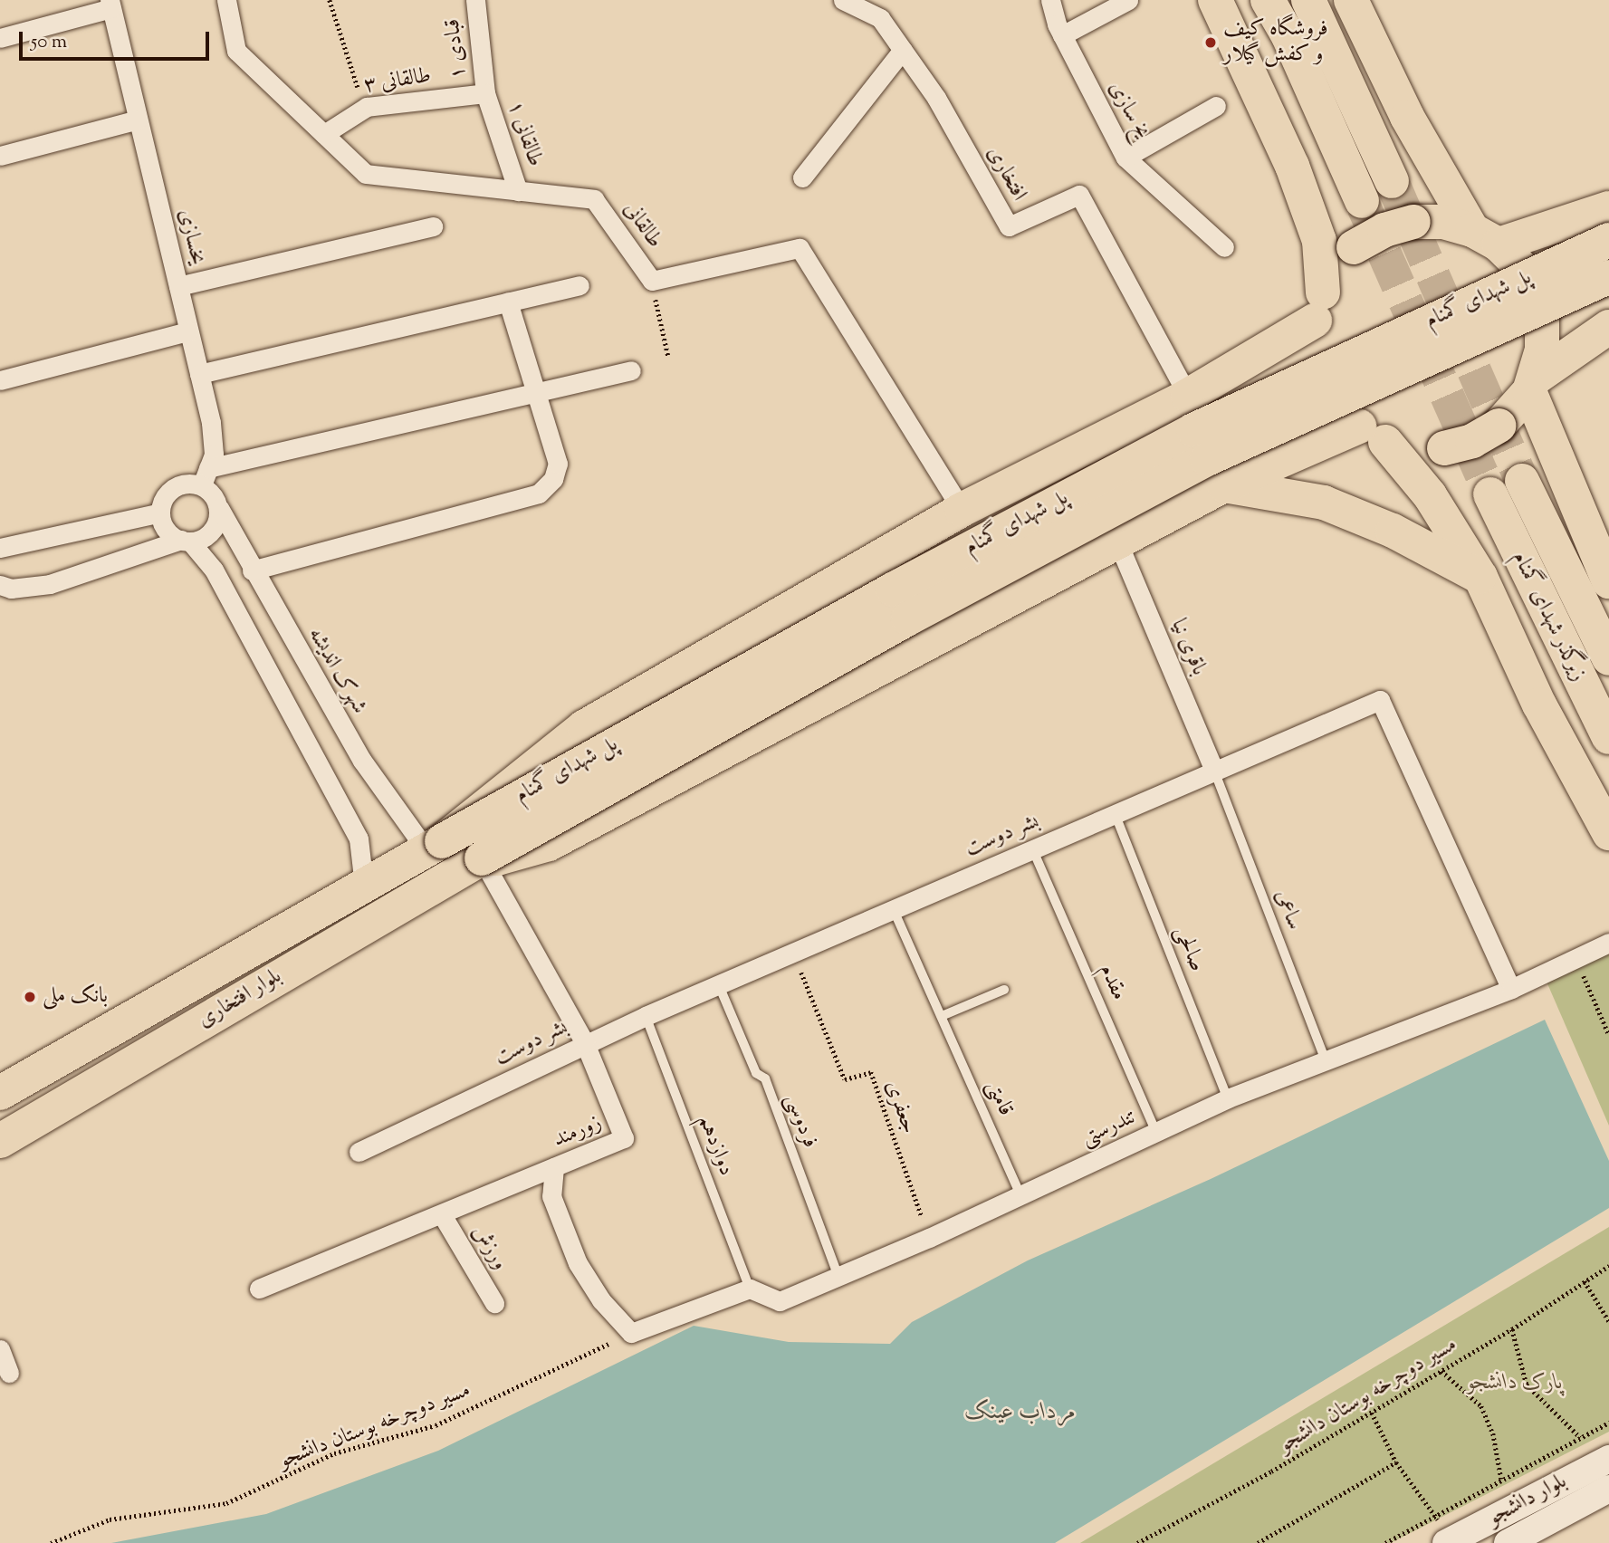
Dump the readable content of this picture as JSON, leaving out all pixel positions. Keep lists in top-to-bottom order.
{
  "streets": {
    "highway": ["پل شهدای گمنام", "زیرگذر شهدای گمنام", "بلوار افتخاری"],
    "street": [
      "قبادی ۱",
      "طالقانی ۳",
      "یخ سازی",
      "طالقانی ۱",
      "افتخاری",
      "طالقانی",
      "یخسازی",
      "باقری نیا",
      "شهرک اندیشه",
      "بشر دوست",
      "تندرستی",
      "زورمند",
      "ورزش",
      "بلوار دانشجو"
    ],
    "lane": [
      "ساعی",
      "صالحی",
      "مقدم",
      "قامتی",
      "فردوسی",
      "دوازدهم"
    ],
    "path": ["جعفری", "مسیر دوچرخه بوستان دانشجو"]
  },
  "crossings": [
    ["قبادی ۱", "طالقانی ۳"],
    ["قبادی ۱", "طالقانی ۱"],
    ["طالقانی ۳", "طالقانی ۱"],
    ["طالقانی ۳", "طالقانی"],
    ["طالقانی ۱", "طالقانی"],
    ["یخسازی", "شهرک اندیشه"],
    ["پل شهدای گمنام", "شهرک اندیشه"],
    ["پل شهدای گمنام", "بلوار افتخاری"],
    ["پل شهدای گمنام", "زورمند"],
    ["باقری نیا", "بشر دوست"],
    ["باقری نیا", "ساعی"],
    ["شهرک اندیشه", "بلوار افتخاری"],
    ["بشر دوست", "ساعی"],
    ["بشر دوست", "صالحی"],
    ["بشر دوست", "مقدم"],
    ["بشر دوست", "قامتی"],
    ["بشر دوست", "جعفری"],
    ["بشر دوست", "فردوسی"],
    ["بشر دوست", "تندرستی"],
    ["بشر دوست", "زورمند"],
    ["بشر دوست", "دوازدهم"],
    ["ساعی", "تندرستی"],
    ["صالحی", "تندرستی"],
    ["مقدم", "تندرستی"],
    ["بلوار افتخاری", "زورمند"],
    ["قامتی", "تندرستی"],
    ["جعفری", "تندرستی"],
    ["فردوسی", "تندرستی"],
    ["تندرستی", "دوازدهم"],
    ["زورمند", "ورزش"]
  ],
  "water": ["مرداب عینک"],
  "parks": ["پارک دانشجو"],
  "places": ["فروشگاه کیف و کفش گیلار", "بانک ملی"],
  "scale_bar": "50 m"
}
